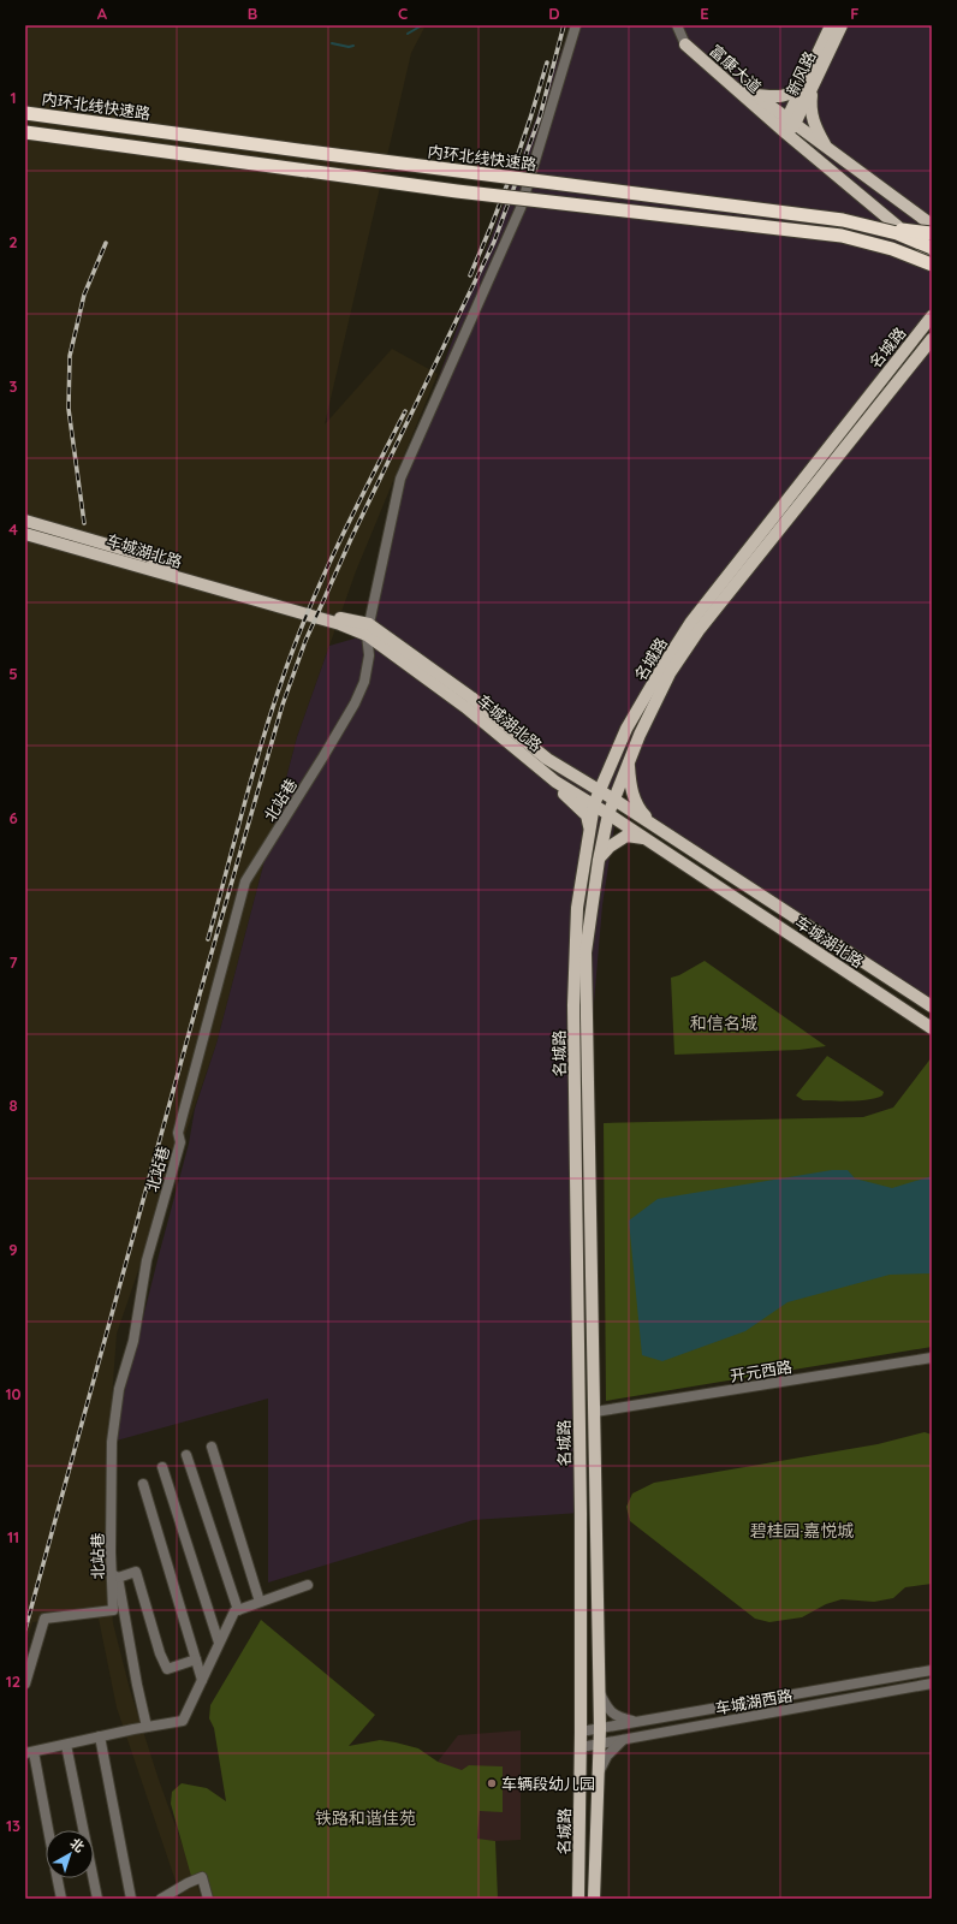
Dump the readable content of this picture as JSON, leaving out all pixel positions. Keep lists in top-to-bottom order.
{
  "streets": {
    "highway": ["内环北线快速路"],
    "main road": [
      "富康大道",
      "新风路",
      "名城路",
      "车城湖北路"
    ],
    "street": ["北站巷", "开元西路", "车城湖西路"]
  },
  "crossings": [
    ["富康大道", "新风路"],
    ["名城路", "车城湖北路"],
    ["名城路", "开元西路"],
    ["名城路", "车城湖西路"],
    ["车城湖北路", "北站巷"]
  ],
  "districts": ["和信名城", "碧桂园·嘉悦城", "铁路和谐佳苑"],
  "places": ["车辆段幼儿园"],
  "north": "top right",
  "grid": {
    "columns": [
      "A",
      "B",
      "C",
      "D",
      "E",
      "F"
    ],
    "rows": [
      "1",
      "2",
      "3",
      "4",
      "5",
      "6",
      "7",
      "8",
      "9",
      "10",
      "11",
      "12",
      "13"
    ]
  }
}
